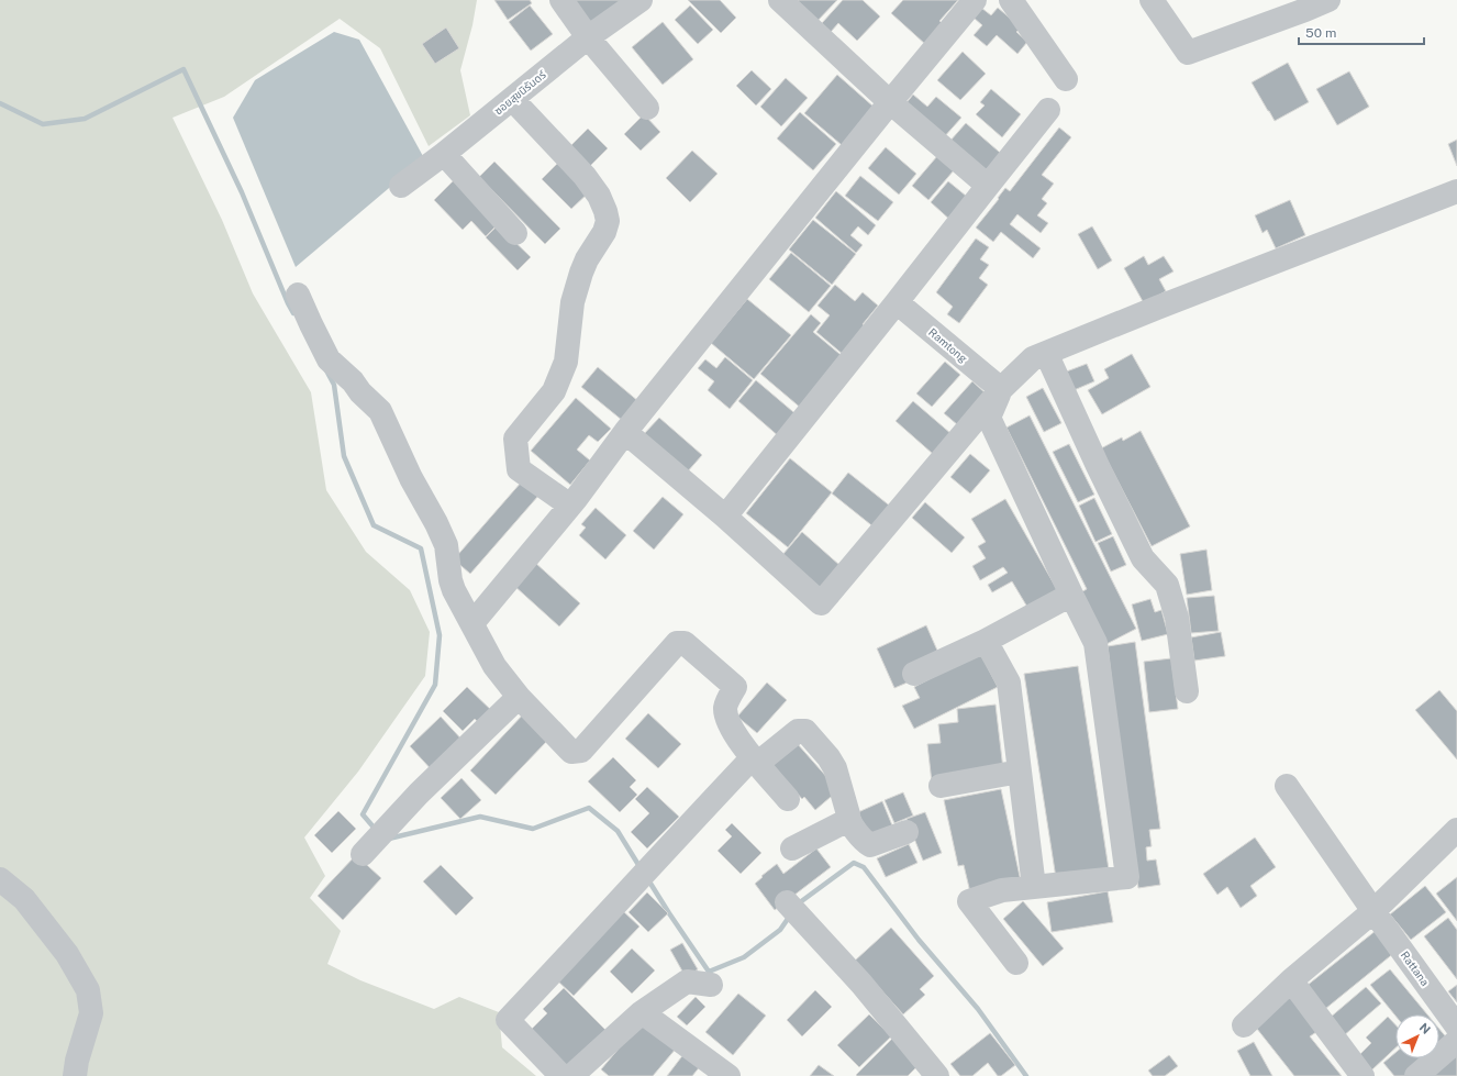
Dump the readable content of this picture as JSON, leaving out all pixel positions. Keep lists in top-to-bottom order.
{
  "streets": {
    "street": ["ซอยสุขนิรันดร์", "Ramtong", "Rattana"]
  },
  "scale_bar": "50 m",
  "north": "top right"
}
